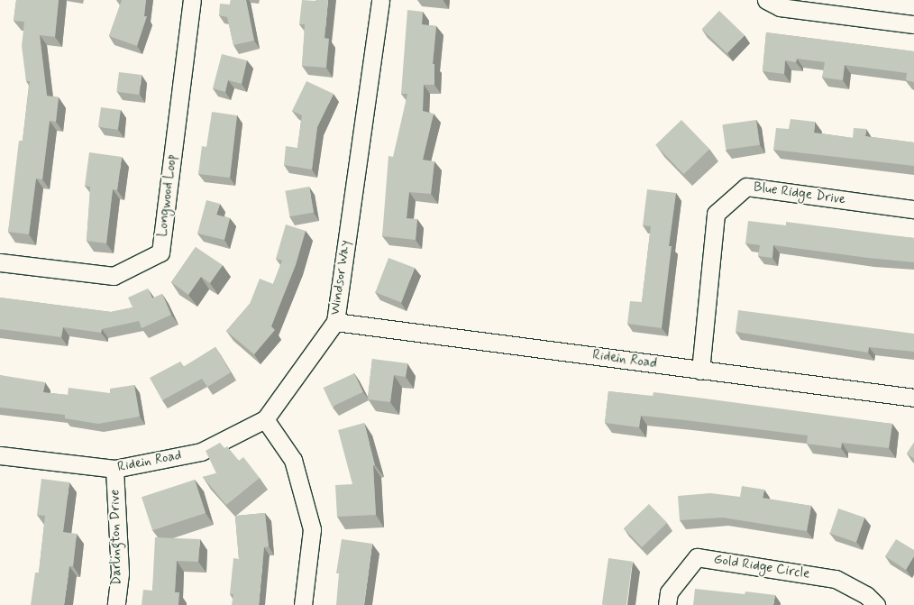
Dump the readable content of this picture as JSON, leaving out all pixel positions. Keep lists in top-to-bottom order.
{
  "streets": {
    "street": [
      "Blue Ridge Drive",
      "Longwood Loop",
      "Windsor Way",
      "Ridein Road",
      "Darlington Drive",
      "Gold Ridge Circle"
    ]
  },
  "crossings": [
    ["Blue Ridge Drive", "Ridein Road"],
    ["Windsor Way", "Ridein Road"],
    ["Ridein Road", "Darlington Drive"]
  ]
}
